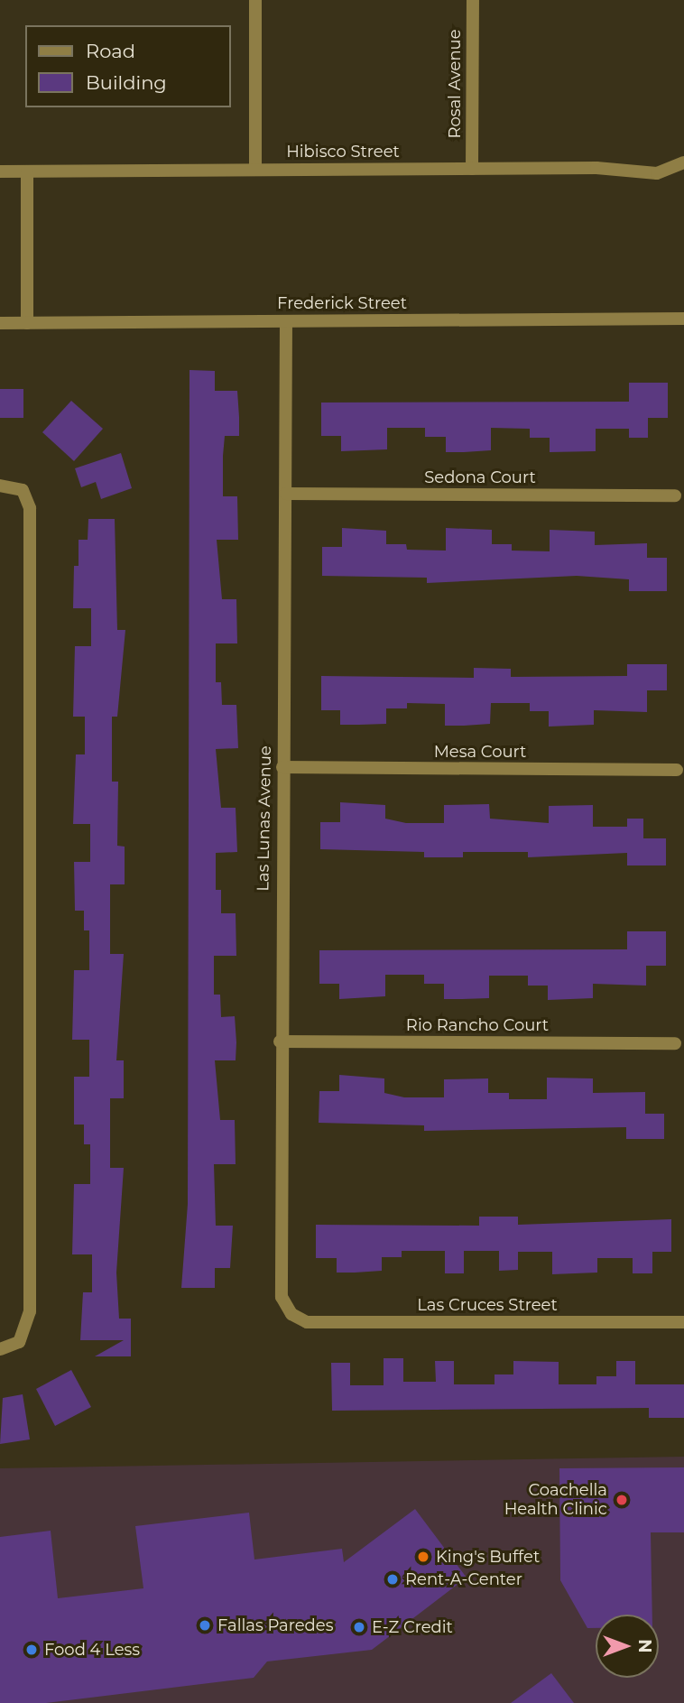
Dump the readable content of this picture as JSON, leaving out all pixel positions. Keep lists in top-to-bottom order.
{
  "streets": {
    "street": [
      "Rosal Avenue",
      "Hibisco Street",
      "Frederick Street",
      "Sedona Court",
      "Mesa Court",
      "Las Lunas Avenue",
      "Rio Rancho Court",
      "Las Cruces Street"
    ]
  },
  "crossings": [
    ["Rosal Avenue", "Hibisco Street"],
    ["Frederick Street", "Las Lunas Avenue"],
    ["Sedona Court", "Las Lunas Avenue"],
    ["Mesa Court", "Las Lunas Avenue"],
    ["Las Lunas Avenue", "Rio Rancho Court"],
    ["Las Lunas Avenue", "Las Cruces Street"]
  ],
  "places": [
    "Coachella Health Clinic",
    "King's Buffet",
    "Rent-A-Center",
    "Fallas Paredes",
    "E-Z Credit",
    "Food 4 Less"
  ],
  "legend": ["Road", "Building"],
  "north": "right"
}
